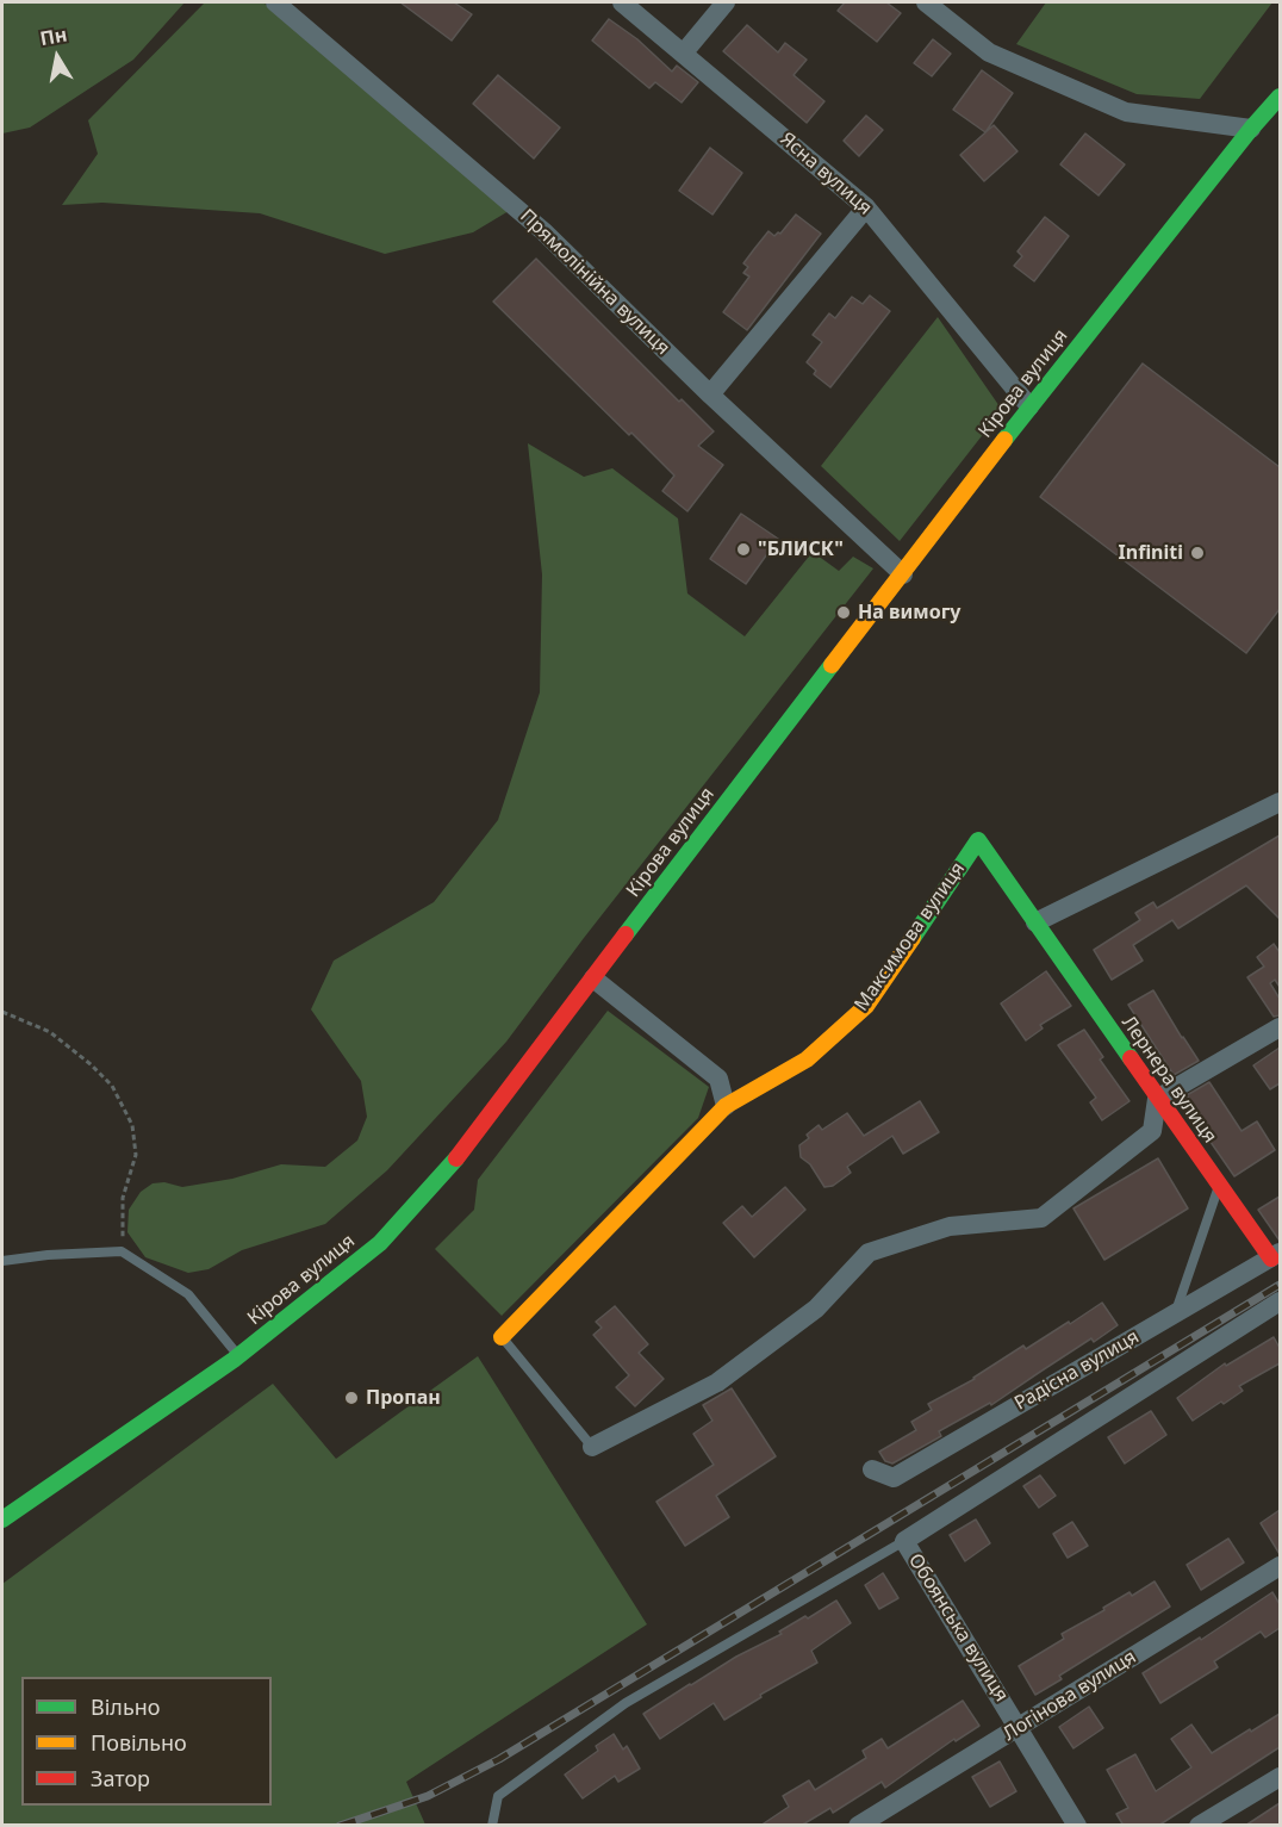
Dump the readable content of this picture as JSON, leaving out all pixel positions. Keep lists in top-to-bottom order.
{
  "streets": {
    "main road": ["Кірова вулиця", "Максимова вулиця", "Лернера вулиця"],
    "street": [
      "Ясна вулиця",
      "Прямолінійна вулиця",
      "Радісна вулиця",
      "Обоянська вулиця",
      "Логінова вулиця"
    ]
  },
  "crossings": [
    ["Ясна вулиця", "Кірова вулиця"],
    ["Прямолінійна вулиця", "Кірова вулиця"],
    ["Максимова вулиця", "Лернера вулиця"],
    ["Лернера вулиця", "Радісна вулиця"],
    ["Обоянська вулиця", "Логінова вулиця"]
  ],
  "places": [
    "\"БЛИСК\"",
    "Infiniti",
    "На вимогу",
    "Пропан"
  ],
  "legend": ["Вільно", "Повільно", "Затор"],
  "north": "top"
}
